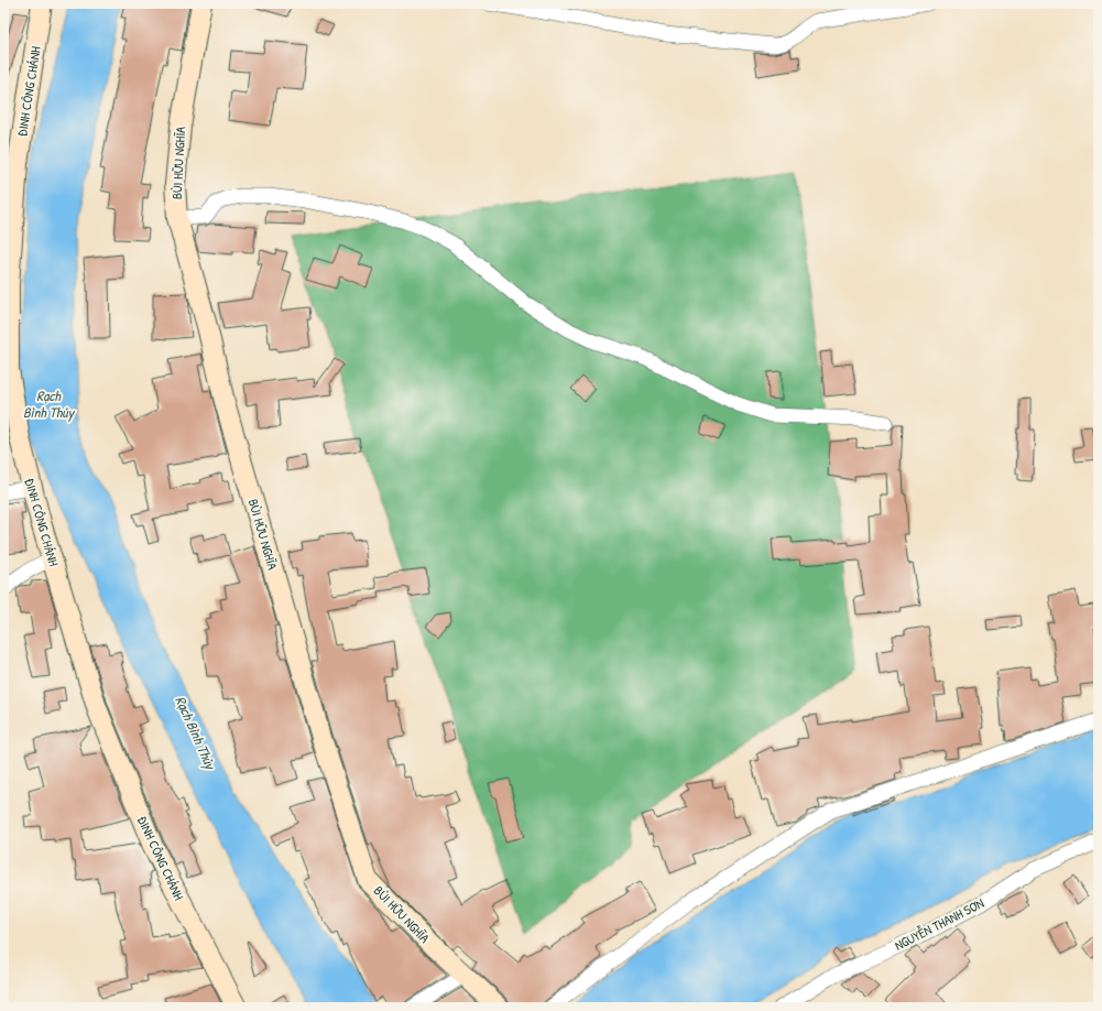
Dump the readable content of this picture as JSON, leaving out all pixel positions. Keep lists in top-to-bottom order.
{
  "streets": {
    "main road": ["ĐINH CÔNG CHÁNH", "BÙI HỮU NGHĨA"],
    "street": ["NGUYỄN THANH SƠN"]
  },
  "water": ["Rạch Bình Thủy"]
}
